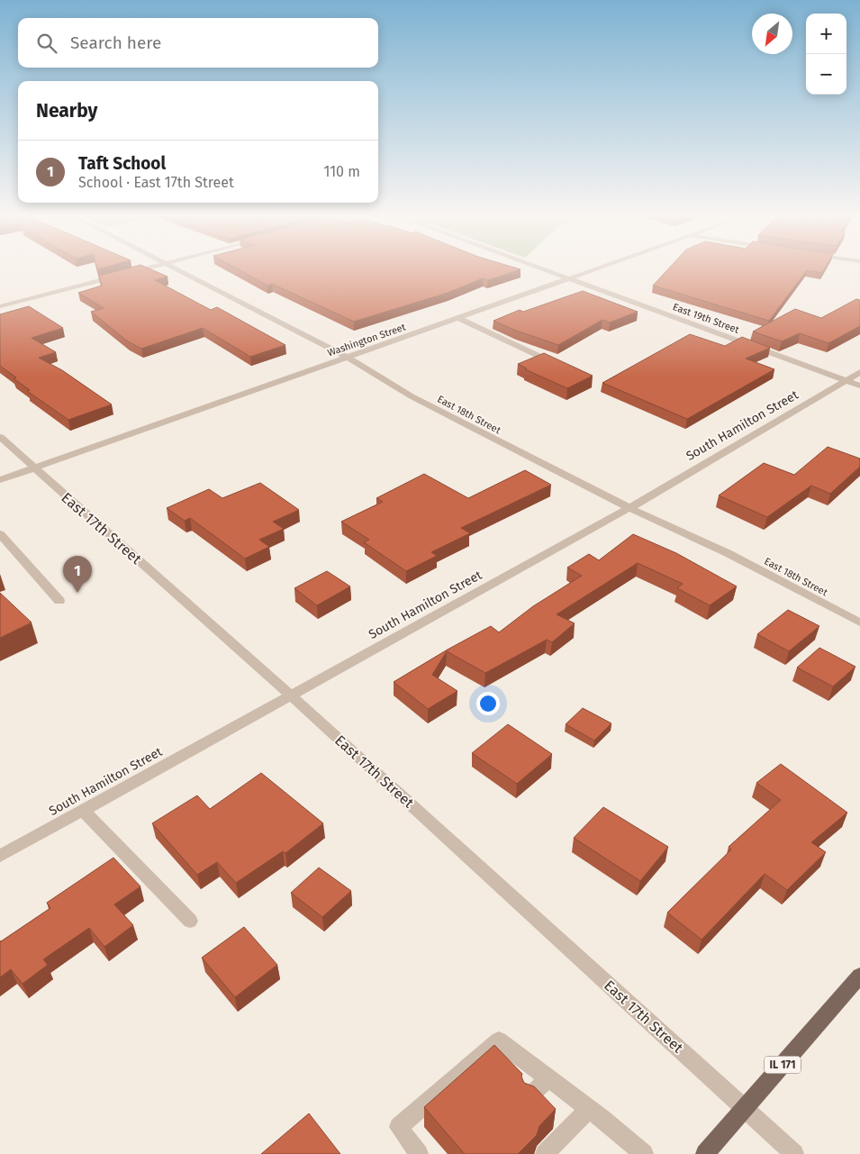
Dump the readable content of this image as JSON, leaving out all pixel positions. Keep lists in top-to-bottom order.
{
  "streets": {
    "main road": ["IL 171"],
    "street": [
      "East 19th Street",
      "Washington Street",
      "East 18th Street",
      "South Hamilton Street",
      "East 17th Street"
    ]
  },
  "crossings": [
    ["East 19th Street", "Washington Street"],
    ["East 19th Street", "South Hamilton Street"],
    ["Washington Street", "East 18th Street"],
    ["Washington Street", "East 17th Street"],
    ["East 18th Street", "South Hamilton Street"],
    ["South Hamilton Street", "East 17th Street"],
    ["East 17th Street", "IL 171"]
  ],
  "north": "bottom left",
  "page": {
    "map_buttons": ["+", "−"],
    "search": "Search here",
    "heading": "Nearby",
    "list": [
      {
        "mark": "1",
        "name": "Taft School",
        "note": "School · East 17th Street",
        "value": "110 m"
      }
    ],
    "pins": "1"
  }
}
